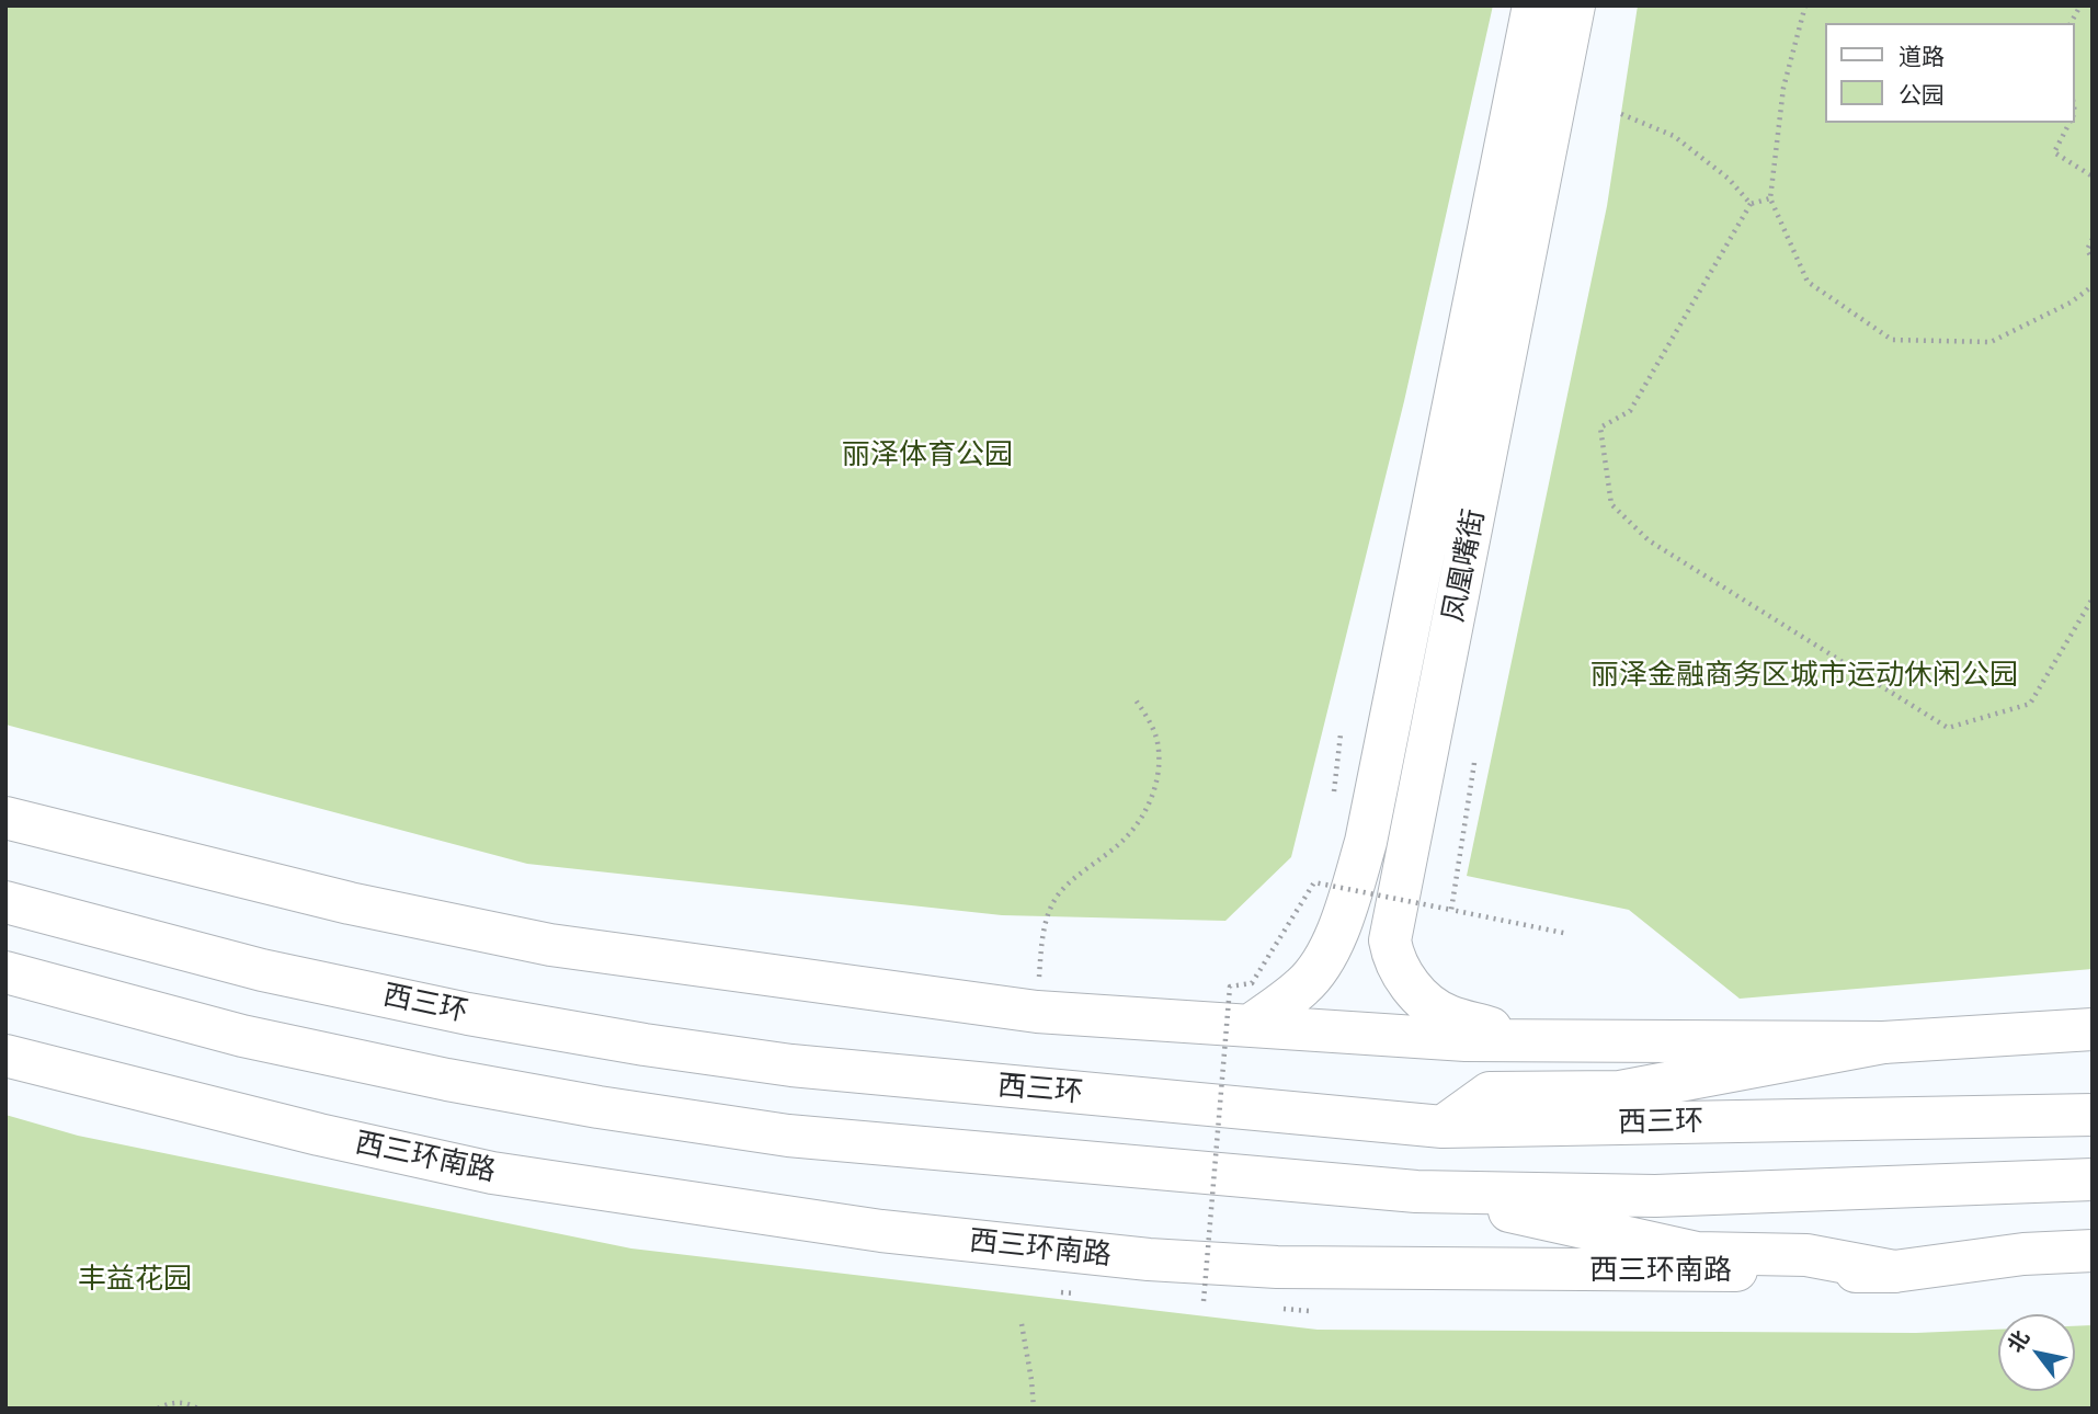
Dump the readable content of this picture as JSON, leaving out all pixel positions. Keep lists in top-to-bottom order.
{
  "streets": {
    "main road": ["凤凰嘴街", "西三环", "西三环南路"]
  },
  "parks": ["丽泽体育公园", "丽泽金融商务区城市运动休闲公园", "丰益花园"],
  "legend": ["道路", "公园"],
  "north": "top left"
}
